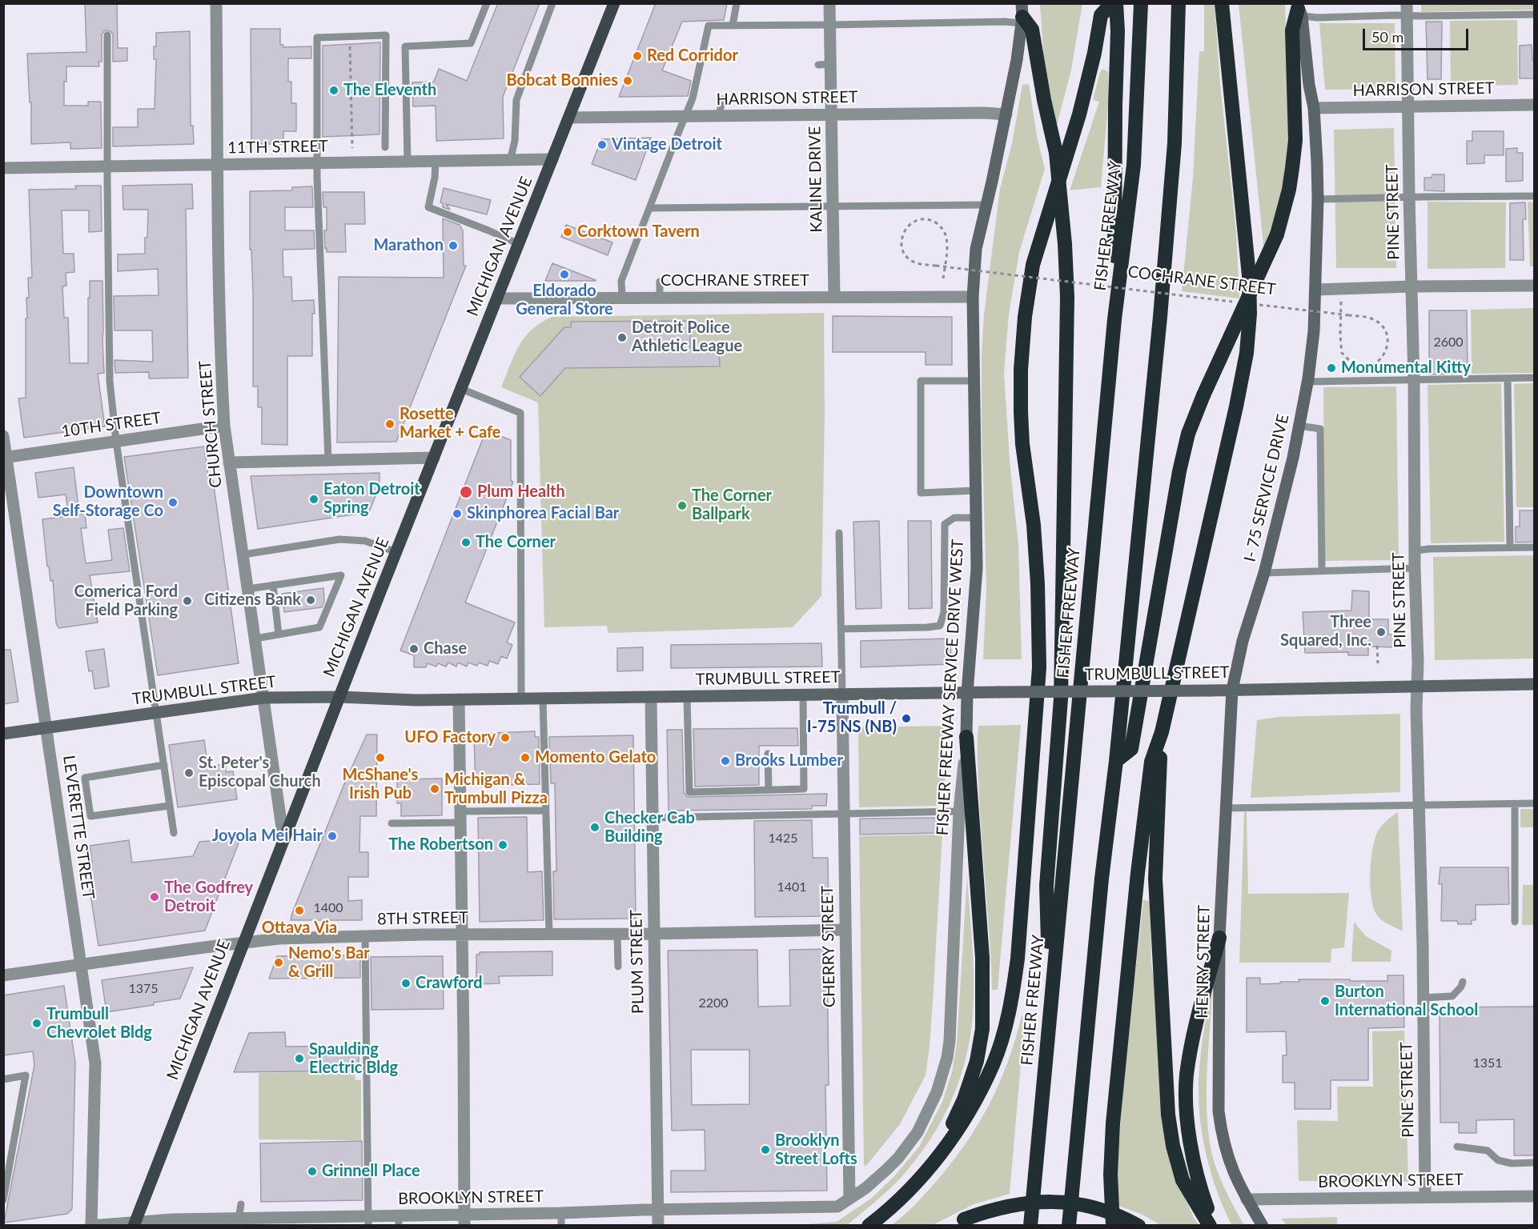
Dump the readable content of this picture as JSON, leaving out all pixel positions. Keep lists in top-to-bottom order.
{
  "streets": {
    "highway": ["FISHER FREEWAY"],
    "main road": ["MICHIGAN AVENUE"],
    "street": [
      "HARRISON STREET",
      "11TH STREET",
      "KALINE DRIVE",
      "PINE STREET",
      "COCHRANE STREET",
      "CHURCH STREET",
      "10TH STREET",
      "I- 75 SERVICE DRIVE",
      "TRUMBULL STREET",
      "FISHER FREEWAY SERVICE DRIVE WEST",
      "LEVERETTE STREET",
      "8TH STREET",
      "CHERRY STREET",
      "PLUM STREET",
      "HENRY STREET",
      "BROOKLYN STREET"
    ]
  },
  "crossings": [
    ["HARRISON STREET", "KALINE DRIVE"],
    ["HARRISON STREET", "PINE STREET"],
    ["HARRISON STREET", "MICHIGAN AVENUE"],
    ["HARRISON STREET", "I- 75 SERVICE DRIVE"],
    ["HARRISON STREET", "FISHER FREEWAY SERVICE DRIVE WEST"],
    ["11TH STREET", "MICHIGAN AVENUE"],
    ["11TH STREET", "CHURCH STREET"],
    ["KALINE DRIVE", "COCHRANE STREET"],
    ["PINE STREET", "TRUMBULL STREET"],
    ["PINE STREET", "BROOKLYN STREET"],
    ["MICHIGAN AVENUE", "COCHRANE STREET"],
    ["MICHIGAN AVENUE", "CHURCH STREET"],
    ["MICHIGAN AVENUE", "TRUMBULL STREET"],
    ["MICHIGAN AVENUE", "8TH STREET"],
    ["MICHIGAN AVENUE", "BROOKLYN STREET"],
    ["COCHRANE STREET", "FISHER FREEWAY SERVICE DRIVE WEST"],
    ["CHURCH STREET", "10TH STREET"],
    ["CHURCH STREET", "TRUMBULL STREET"],
    ["10TH STREET", "LEVERETTE STREET"],
    ["I- 75 SERVICE DRIVE", "TRUMBULL STREET"],
    ["I- 75 SERVICE DRIVE", "HENRY STREET"],
    ["TRUMBULL STREET", "FISHER FREEWAY SERVICE DRIVE WEST"],
    ["TRUMBULL STREET", "LEVERETTE STREET"],
    ["TRUMBULL STREET", "CHERRY STREET"],
    ["TRUMBULL STREET", "PLUM STREET"],
    ["TRUMBULL STREET", "HENRY STREET"],
    ["FISHER FREEWAY SERVICE DRIVE WEST", "CHERRY STREET"],
    ["FISHER FREEWAY SERVICE DRIVE WEST", "BROOKLYN STREET"],
    ["LEVERETTE STREET", "8TH STREET"],
    ["LEVERETTE STREET", "BROOKLYN STREET"],
    ["8TH STREET", "CHERRY STREET"],
    ["8TH STREET", "PLUM STREET"],
    ["CHERRY STREET", "BROOKLYN STREET"],
    ["PLUM STREET", "BROOKLYN STREET"],
    ["HENRY STREET", "BROOKLYN STREET"]
  ],
  "places": [
    "Red Corridor",
    "Bobcat Bonnies",
    "The Eleventh",
    "Vintage Detroit",
    "Corktown Tavern",
    "Marathon",
    "Eldorado General Store",
    "Detroit Police Athletic League",
    "Monumental Kitty",
    "Rosette Market + Cafe",
    "Plum Health",
    "Eaton Detroit Spring",
    "Downtown Self-Storage Co",
    "The Corner Ballpark",
    "Skinphorea Facial Bar",
    "The Corner",
    "Citizens Bank",
    "Comerica Ford Field Parking",
    "Three Squared, Inc.",
    "Chase",
    "Trumbull / I-75 NS (NB)",
    "UFO Factory",
    "McShane's Irish Pub",
    "Momento Gelato",
    "Brooks Lumber",
    "St. Peter's Episcopal Church",
    "Michigan & Trumbull Pizza",
    "Checker Cab Building",
    "Joyola Mei Hair",
    "The Robertson",
    "The Godfrey Detroit",
    "Ottava Via",
    "Nemo's Bar & Grill",
    "Crawford",
    "Burton International School",
    "Trumbull Chevrolet Bldg",
    "Spaulding Electric Bldg",
    "Brooklyn Street Lofts",
    "Grinnell Place"
  ],
  "house_numbers": [
    "2600",
    "1425",
    "1401",
    "1400",
    "1375",
    "2200",
    "1351"
  ],
  "scale_bar": "50 m"
}
